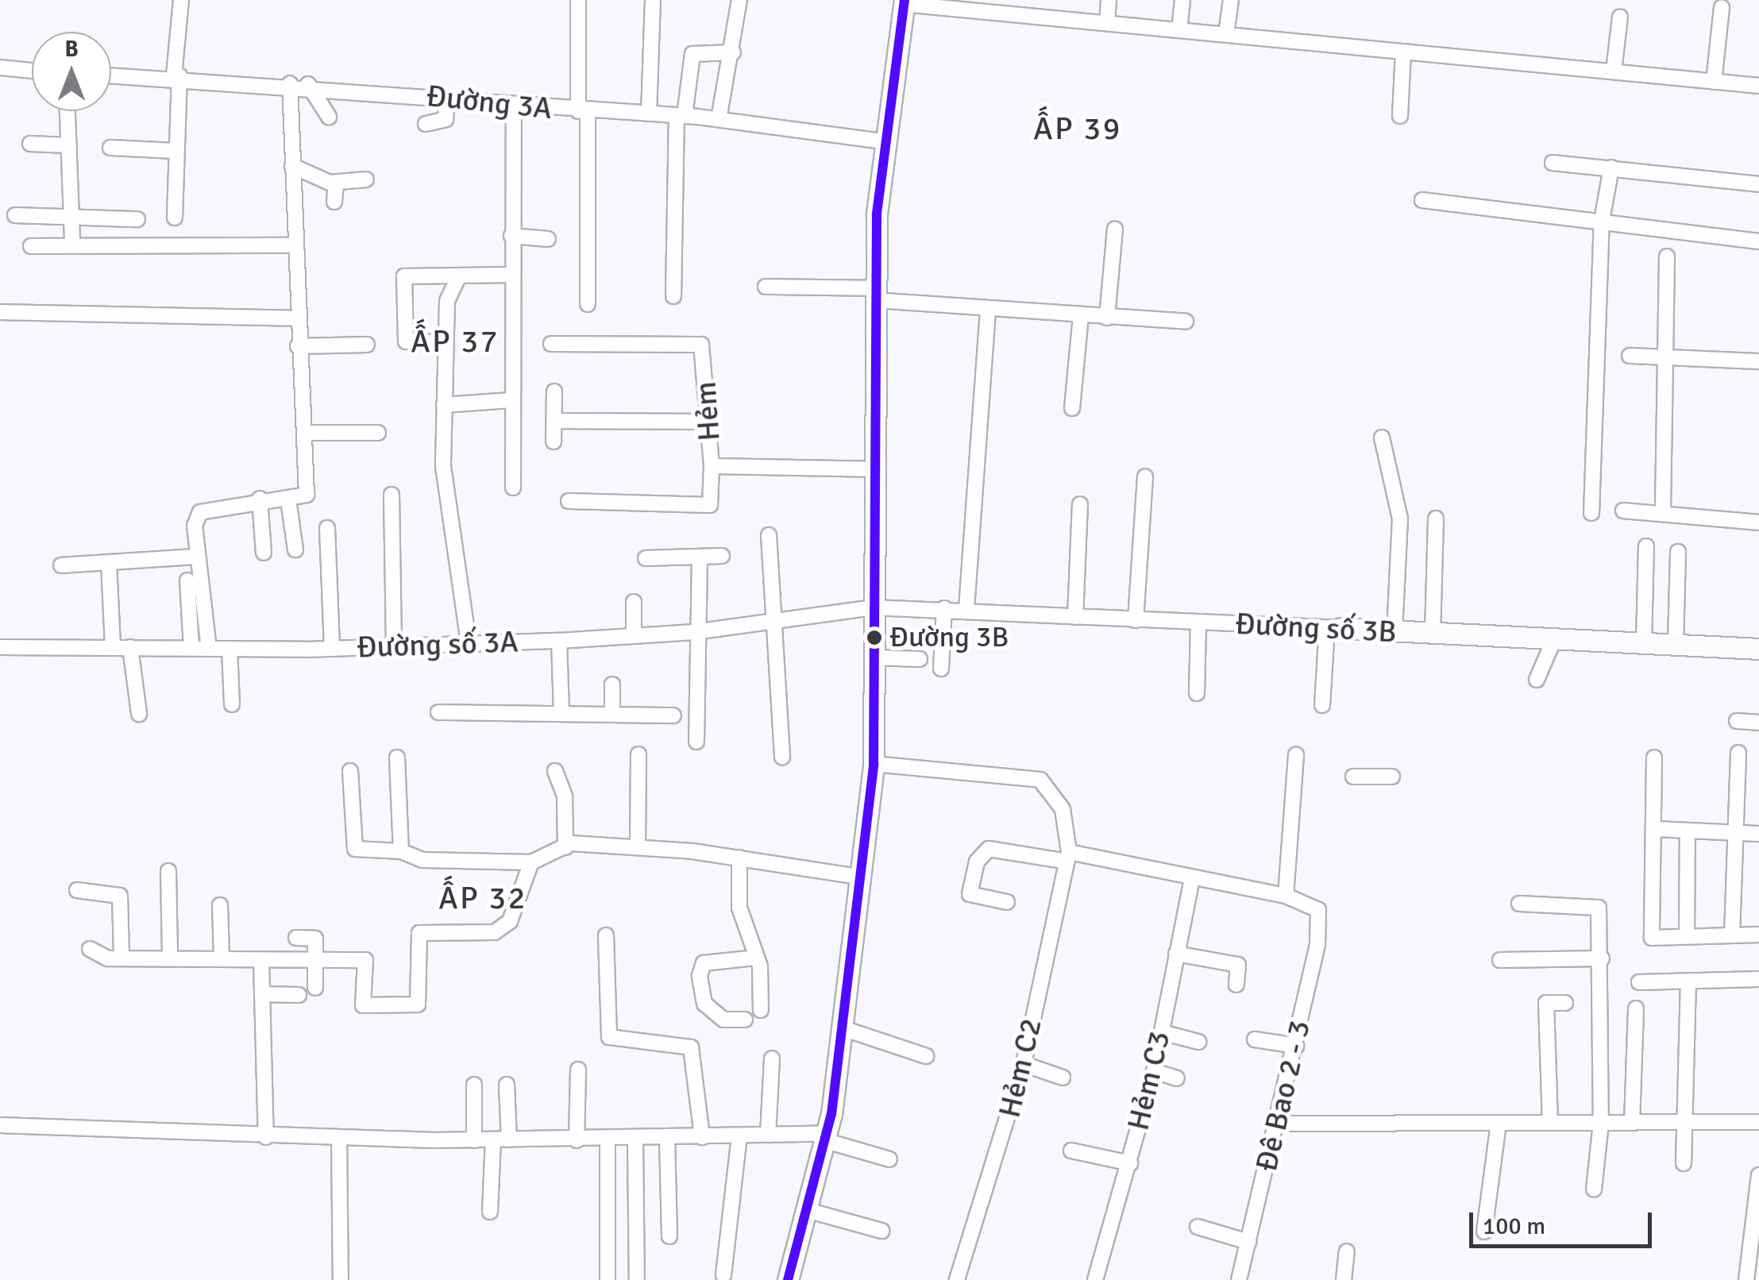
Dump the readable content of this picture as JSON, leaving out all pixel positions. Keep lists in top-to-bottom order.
{
  "streets": {
    "street": [
      "Đường 3A",
      "Hẻm",
      "Đường số 3B",
      "Đường số 3A",
      "Hẻm C2",
      "Hẻm C3",
      "Đê Bao 2 - 3"
    ]
  },
  "crossings": [
    ["Đường số 3B", "Đường số 3A"]
  ],
  "districts": ["ẤP 39", "ẤP 37", "ẤP 32"],
  "places": ["Đường 3B"],
  "scale_bar": "100 m",
  "north": "top"
}
